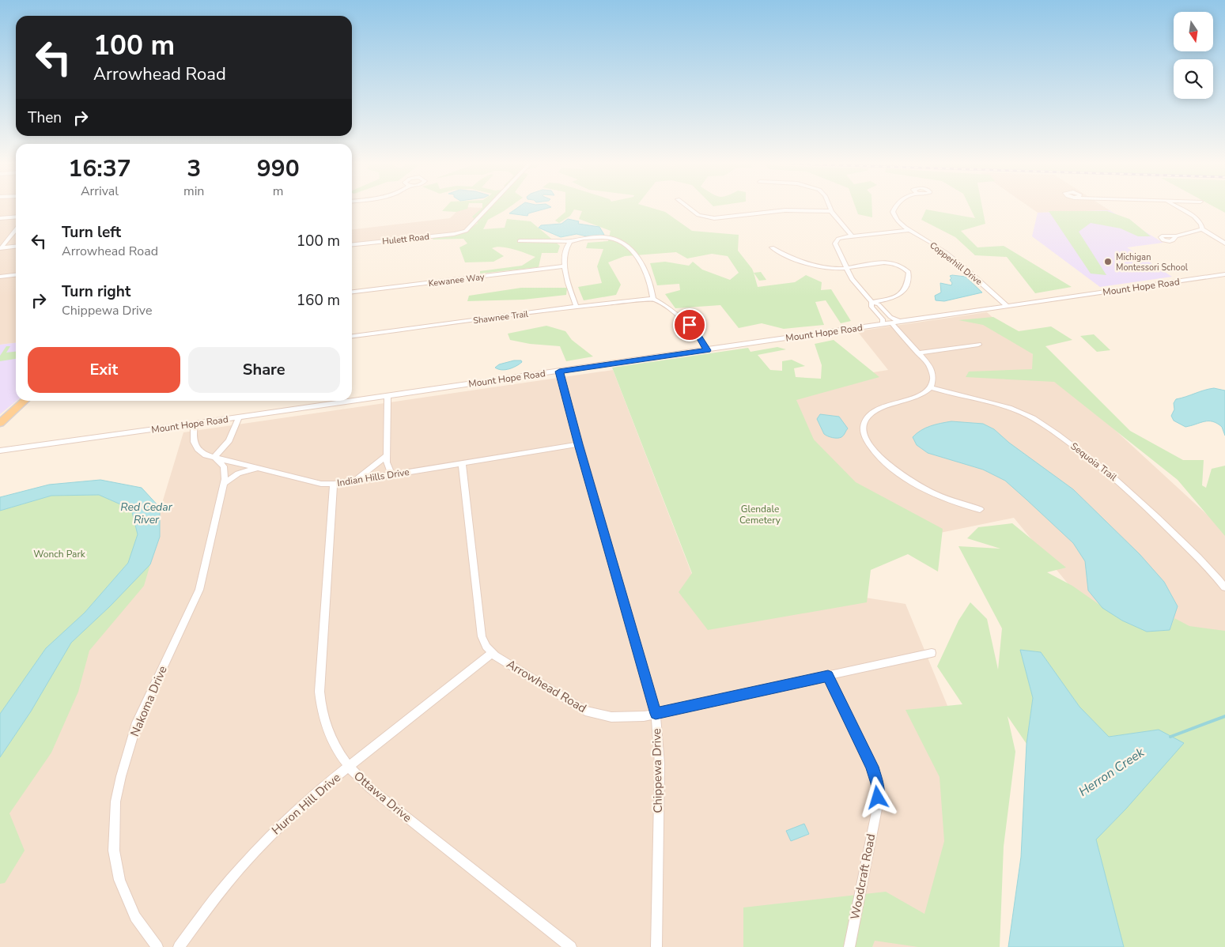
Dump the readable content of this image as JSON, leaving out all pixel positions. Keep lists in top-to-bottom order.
{
  "streets": {
    "street": [
      "Hulett Road",
      "Copperhill Drive",
      "Kewanee Way",
      "Mount Hope Road",
      "Shawnee Trail",
      "Sequoia Trail",
      "Indian Hills Drive",
      "Arrowhead Road",
      "Nakoma Drive",
      "Chippewa Drive",
      "Ottawa Drive",
      "Huron Hill Drive",
      "Woodcraft Road"
    ]
  },
  "crossings": [
    ["Copperhill Drive", "Mount Hope Road"],
    ["Mount Hope Road", "Indian Hills Drive"],
    ["Mount Hope Road", "Chippewa Drive"],
    ["Indian Hills Drive", "Arrowhead Road"],
    ["Indian Hills Drive", "Nakoma Drive"],
    ["Indian Hills Drive", "Chippewa Drive"],
    ["Indian Hills Drive", "Ottawa Drive"],
    ["Arrowhead Road", "Chippewa Drive"],
    ["Arrowhead Road", "Huron Hill Drive"],
    ["Arrowhead Road", "Woodcraft Road"],
    ["Ottawa Drive", "Huron Hill Drive"]
  ],
  "water": ["Red Cedar River", "Herron Creek"],
  "parks": ["Glendale Cemetery", "Wonch Park"],
  "places": ["Michigan Montessori School"],
  "north": "bottom",
  "page": {
    "turn": ["100 m", "Arrowhead Road"],
    "then": "Then",
    "eta": [
      "16:37",
      "Arrival",
      "3",
      "min",
      "990",
      "m"
    ],
    "list": [
      {
        "name": "Turn left",
        "note": "Arrowhead Road",
        "value": "100 m"
      },
      {
        "name": "Turn right",
        "note": "Chippewa Drive",
        "value": "160 m"
      }
    ],
    "buttons": ["Exit", "Share"]
  }
}
